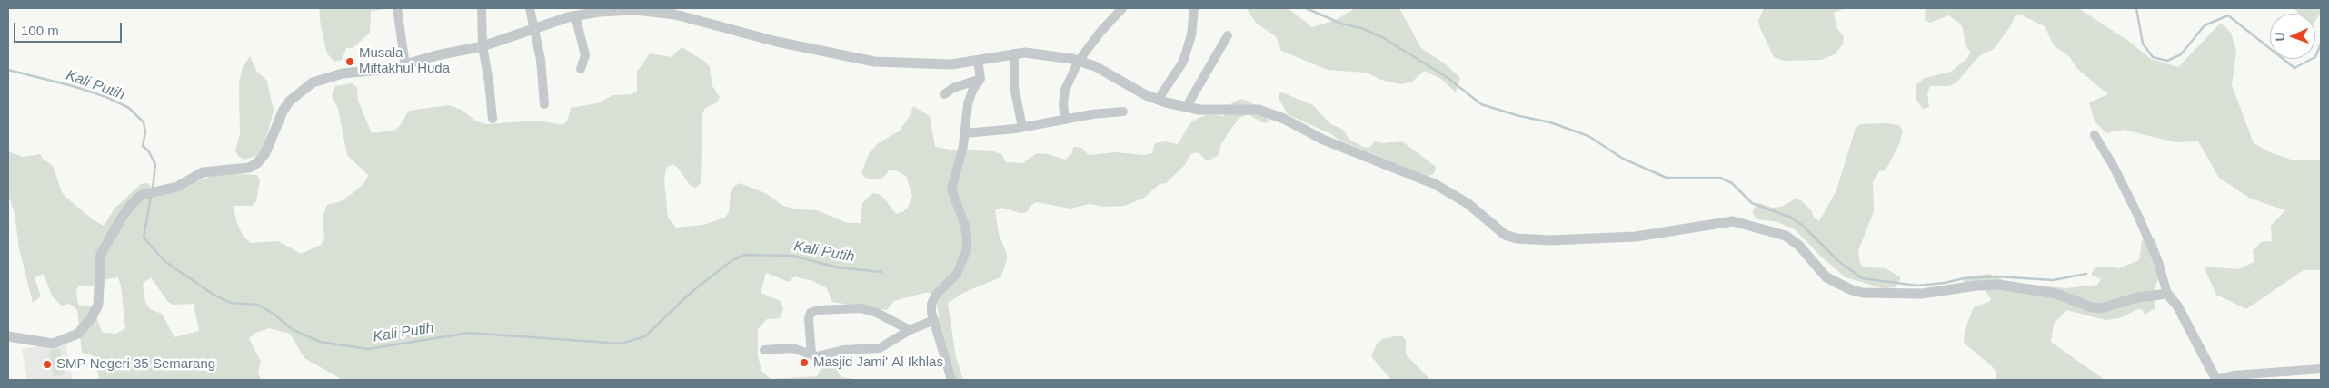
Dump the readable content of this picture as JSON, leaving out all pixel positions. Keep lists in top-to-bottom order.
{
  "water": ["Kali Putih"],
  "places": ["Musala Miftakhul Huda", "Masjid Jami' Al Ikhlas", "SMP Negeri 35 Semarang"],
  "scale_bar": "100 m",
  "north": "left"
}
